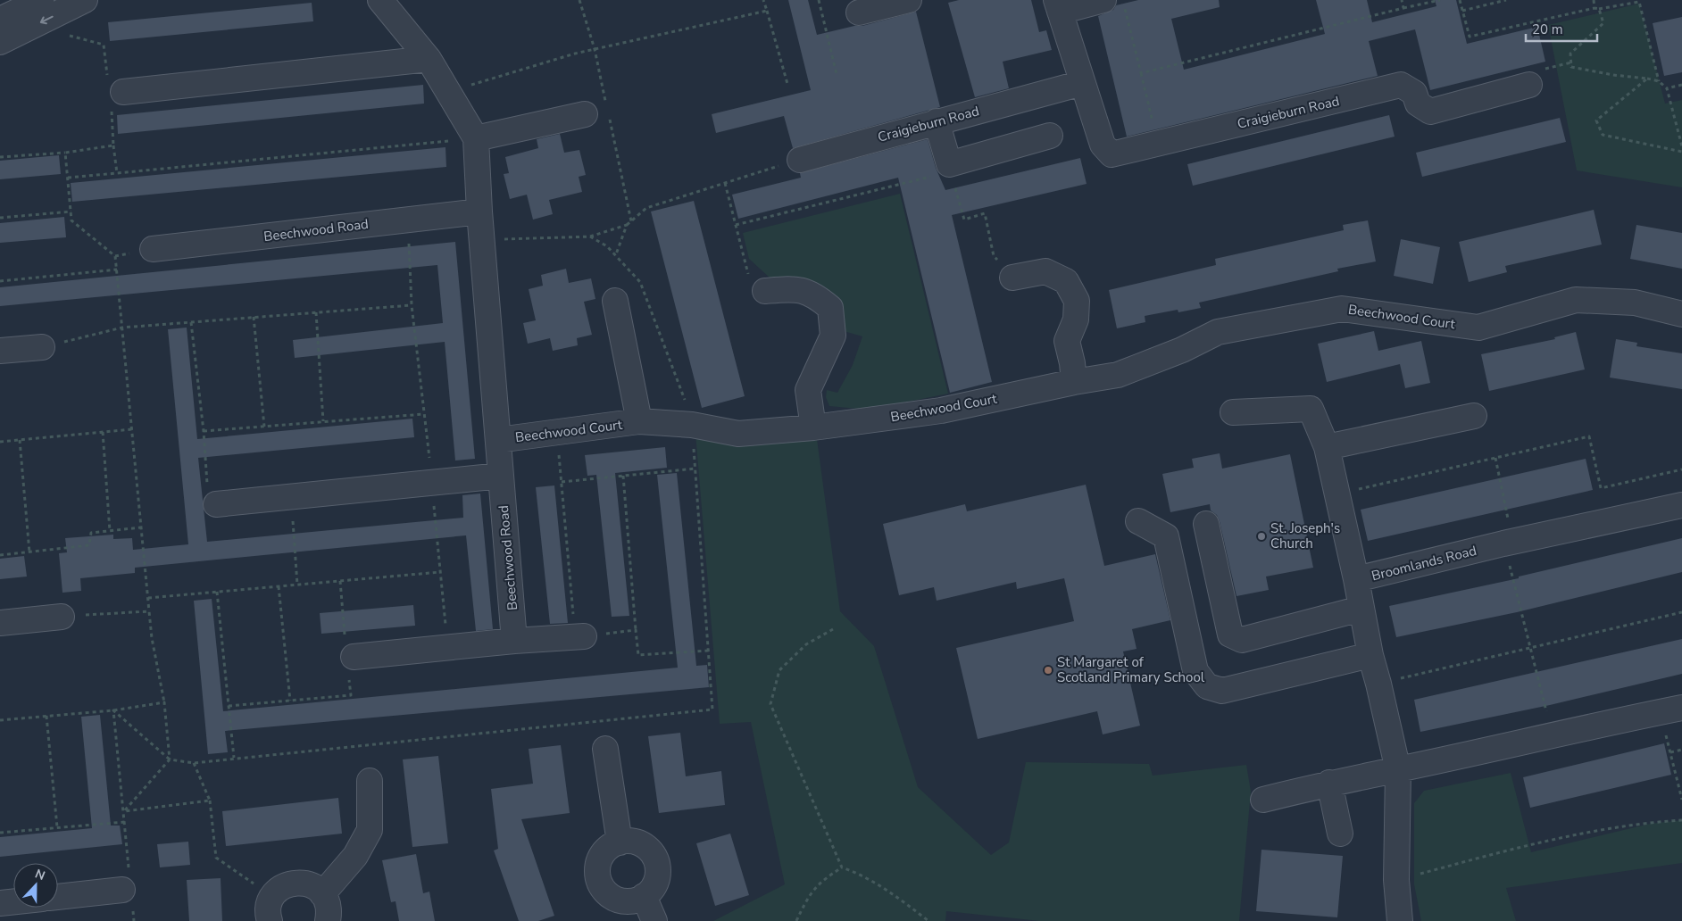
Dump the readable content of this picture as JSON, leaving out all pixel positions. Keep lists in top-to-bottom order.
{
  "streets": {
    "street": [
      "Craigieburn Road",
      "Beechwood Road",
      "Beechwood Court",
      "Broomlands Road"
    ]
  },
  "crossings": [
    ["Beechwood Road", "Beechwood Court"]
  ],
  "places": ["St. Joseph's Church", "St Margaret of Scotland Primary School"],
  "scale_bar": "20 m",
  "north": "top"
}
